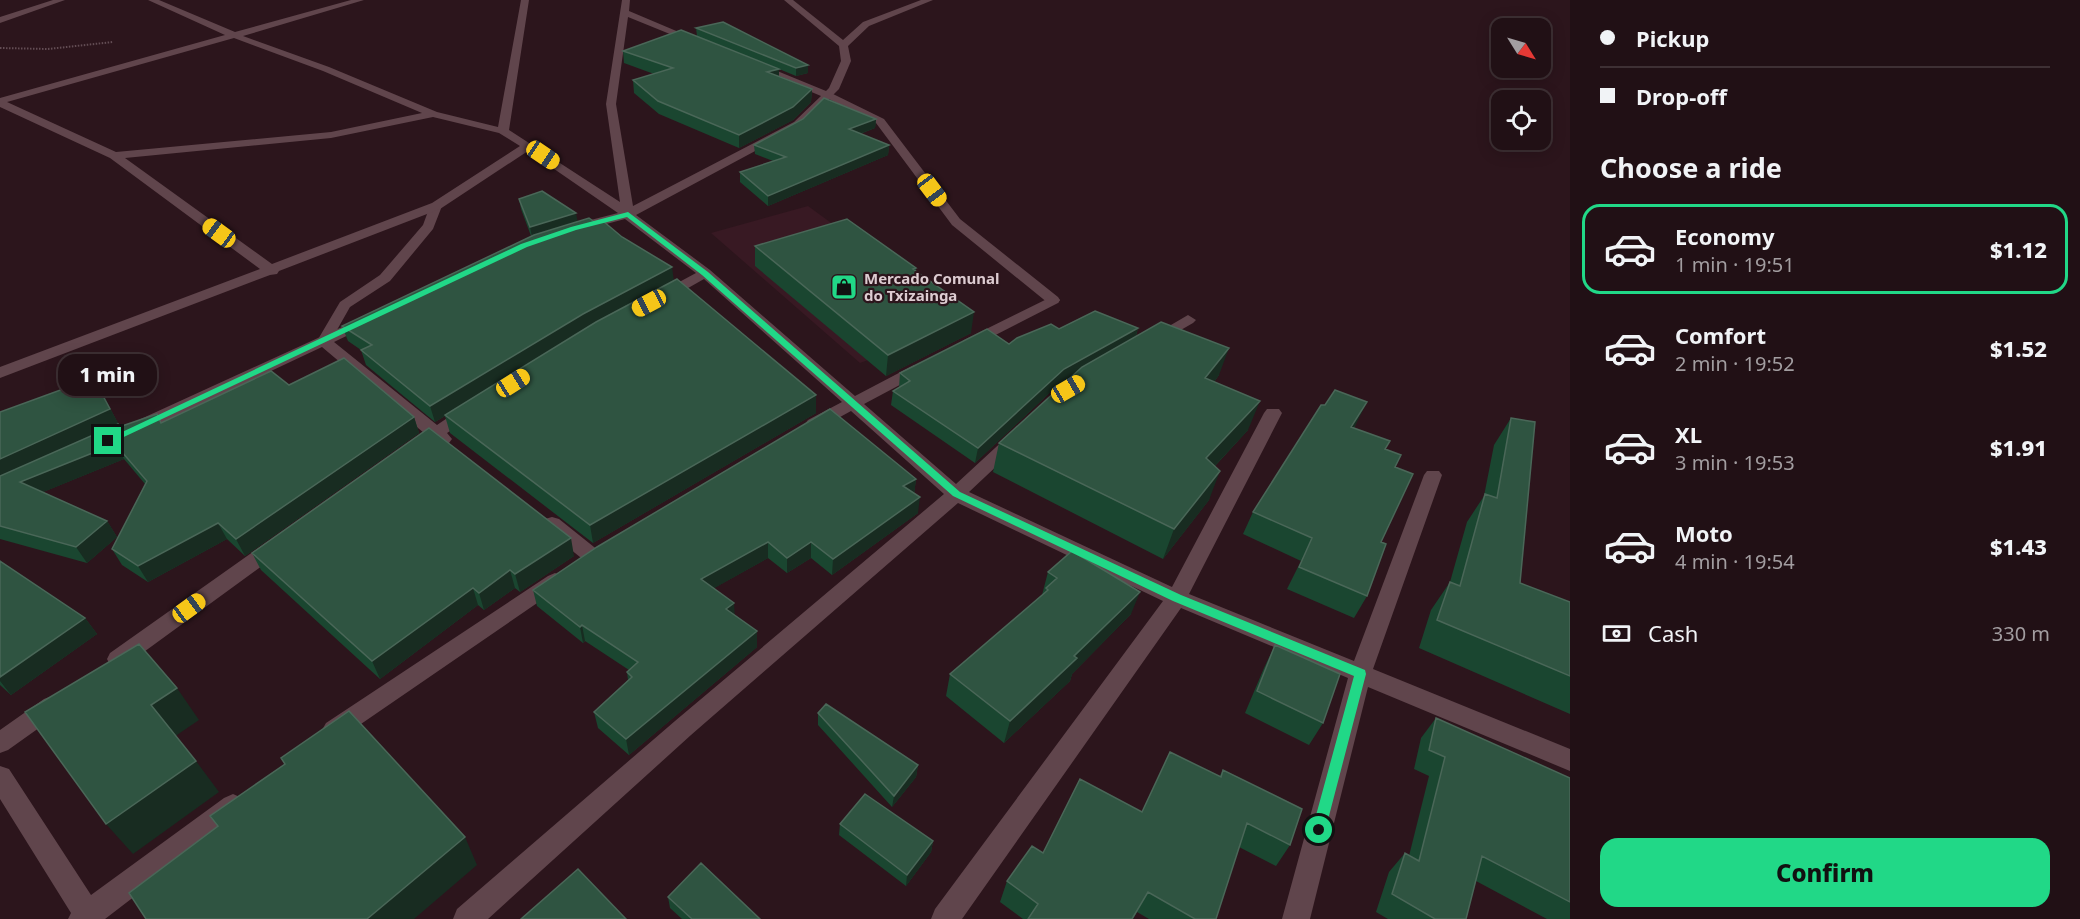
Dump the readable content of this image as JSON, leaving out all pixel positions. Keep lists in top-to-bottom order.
{
  "places": {
    "shop": ["Mercado Comunal do Txizainga"]
  },
  "north": "bottom right",
  "page": {
    "banner": ["Pickup", "Drop-off"],
    "heading": "Choose a ride",
    "list": [
      {
        "name": "Economy",
        "note": "1 min · 19:51",
        "value": "$1.12"
      },
      {
        "name": "Comfort",
        "note": "2 min · 19:52",
        "value": "$1.52"
      },
      {
        "name": "XL",
        "note": "3 min · 19:53",
        "value": "$1.91"
      },
      {
        "name": "Moto",
        "note": "4 min · 19:54",
        "value": "$1.43"
      }
    ],
    "bubble": "1 min",
    "pay": ["Cash", "330 m"],
    "buttons": "Confirm"
  }
}
